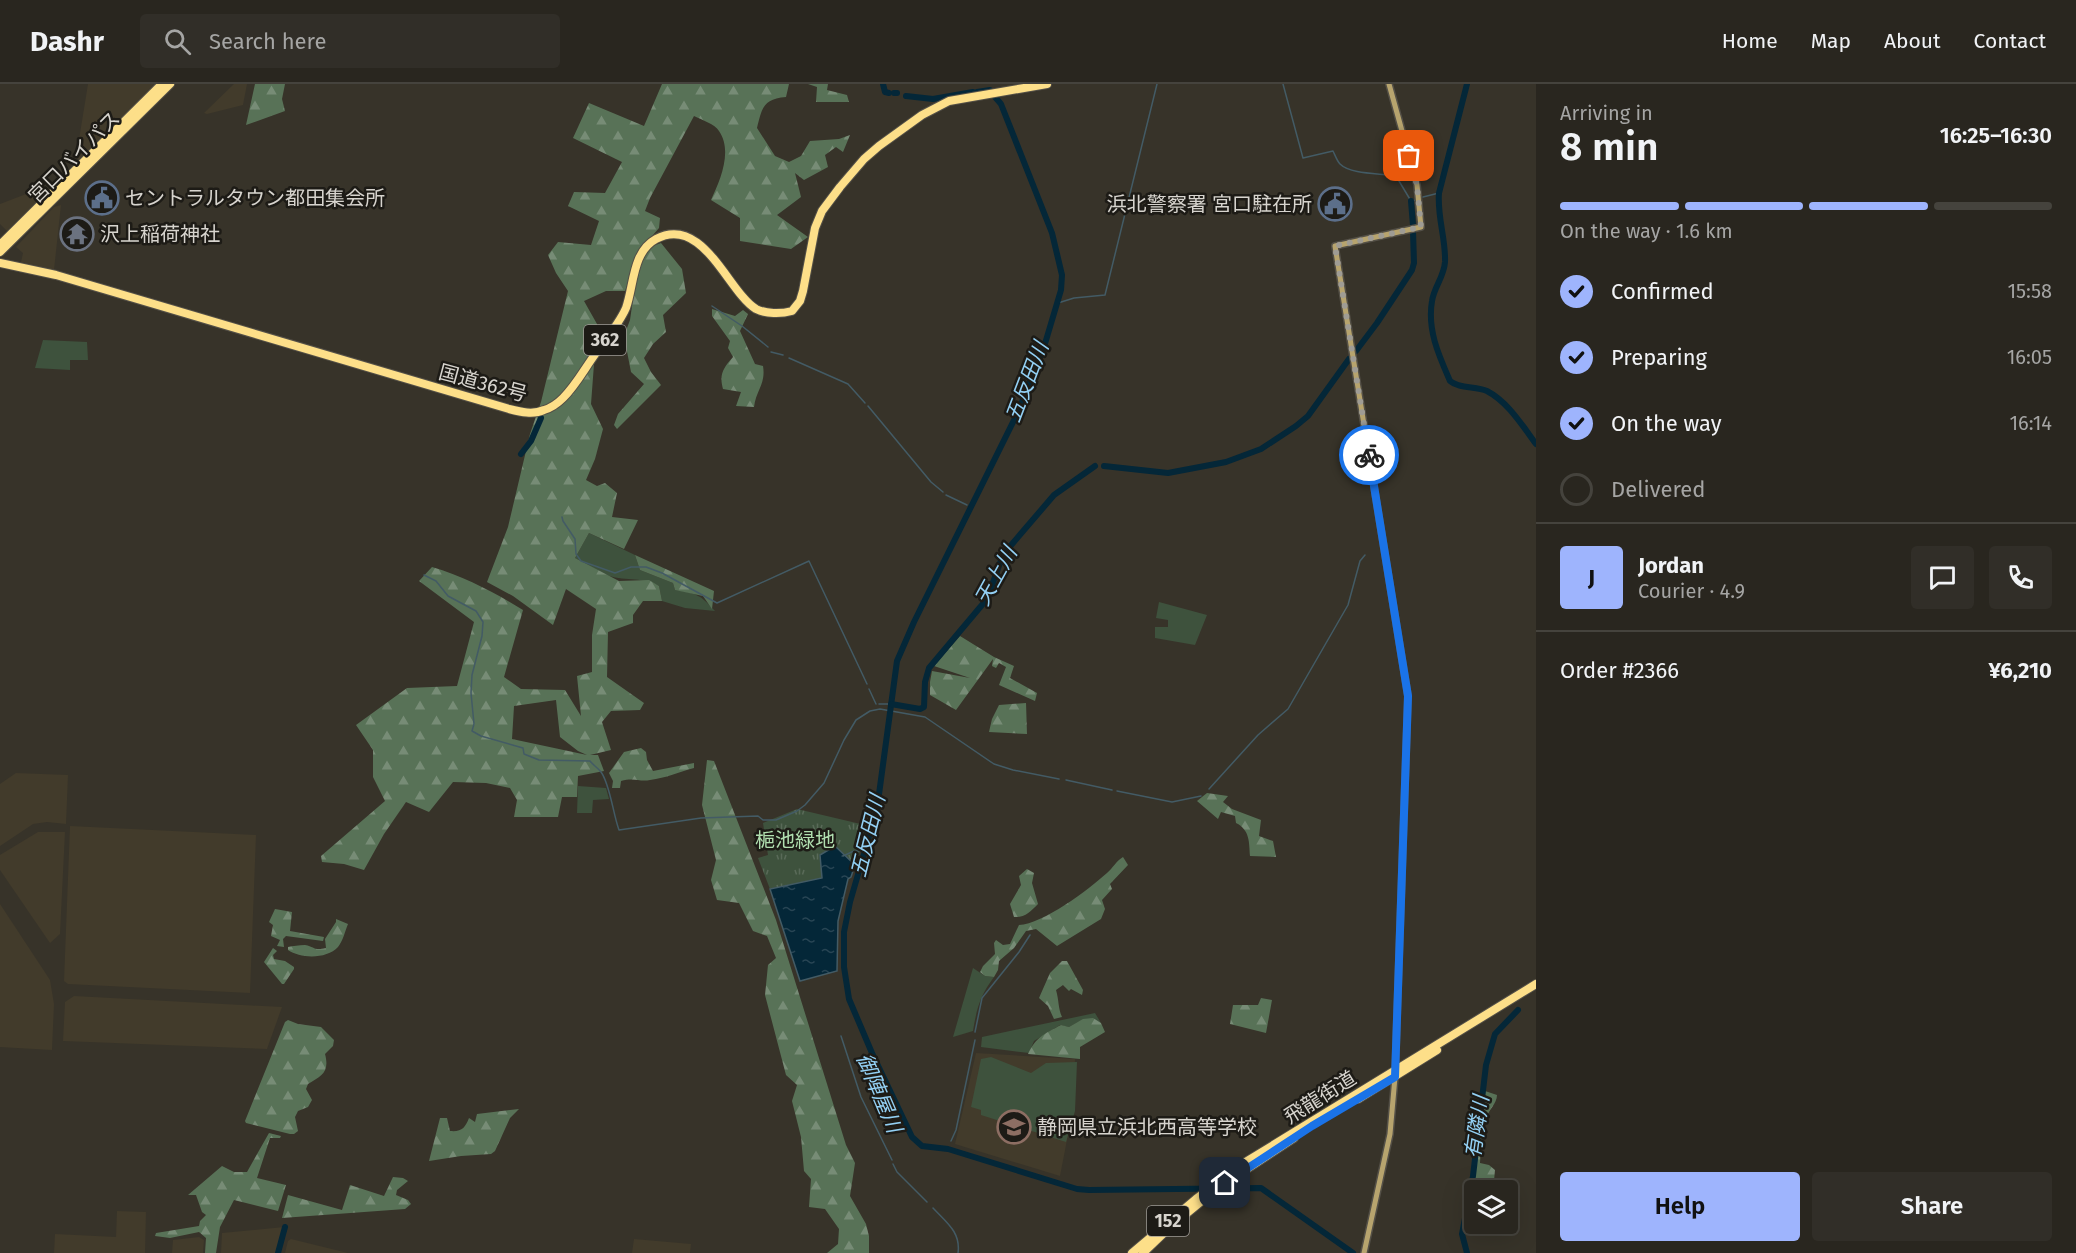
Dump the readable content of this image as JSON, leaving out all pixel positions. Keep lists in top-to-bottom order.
{
  "streets": {
    "highway": [
      "宮口バイパス",
      "362",
      "国道362号",
      "飛龍街道",
      "152"
    ]
  },
  "water": [
    "五反田川",
    "天上川",
    "御陣屋川",
    "有隣川"
  ],
  "parks": ["梔池緑地"],
  "places": {
    "public building": ["セントラルタウン都田集会所", "浜北警察署 宮口駐在所"],
    "temple": ["沢上稲荷神社"],
    "school or university": ["静岡県立浜北西高等学校"]
  },
  "page": {
    "header": "Dashr",
    "search": "Search here",
    "nav": [
      "Home",
      "Map",
      "About",
      "Contact"
    ],
    "heading": ["8 min", "Arriving in", "16:25–16:30"],
    "panel": [
      "Jordan",
      "Courier · 4.9",
      "Order #2366",
      "¥6,210"
    ],
    "bar": "On the way · 1.6 km",
    "list": [
      ["Confirmed", "15:58"],
      ["Preparing", "16:05"],
      ["On the way", "16:14"],
      "Delivered"
    ],
    "round": "J",
    "buttons": ["Help", "Share"]
  }
}
